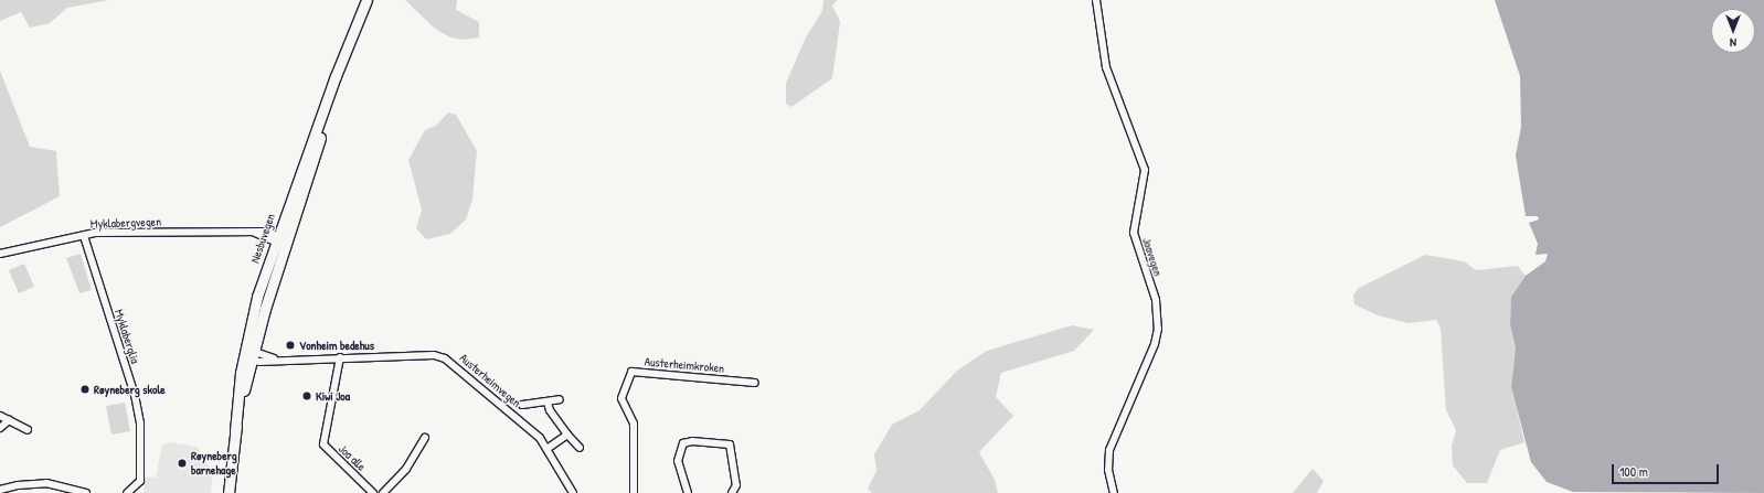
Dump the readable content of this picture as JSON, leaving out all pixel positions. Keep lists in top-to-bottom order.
{
  "streets": {
    "main road": ["Nesbuvegen"],
    "street": [
      "Myklabergvegen",
      "Joavegen",
      "Myklaberglia",
      "Austerheimkroken",
      "Austerheimvegen",
      "Joa alle"
    ]
  },
  "crossings": [
    ["Myklabergvegen", "Nesbuvegen"],
    ["Myklabergvegen", "Myklaberglia"],
    ["Nesbuvegen", "Austerheimvegen"],
    ["Austerheimvegen", "Joa alle"]
  ],
  "places": [
    "Vonheim bedehus",
    "Røyneberg skole",
    "Kiwi Joa",
    "Røyneberg barnehage"
  ],
  "scale_bar": "100 m",
  "north": "bottom"
}
